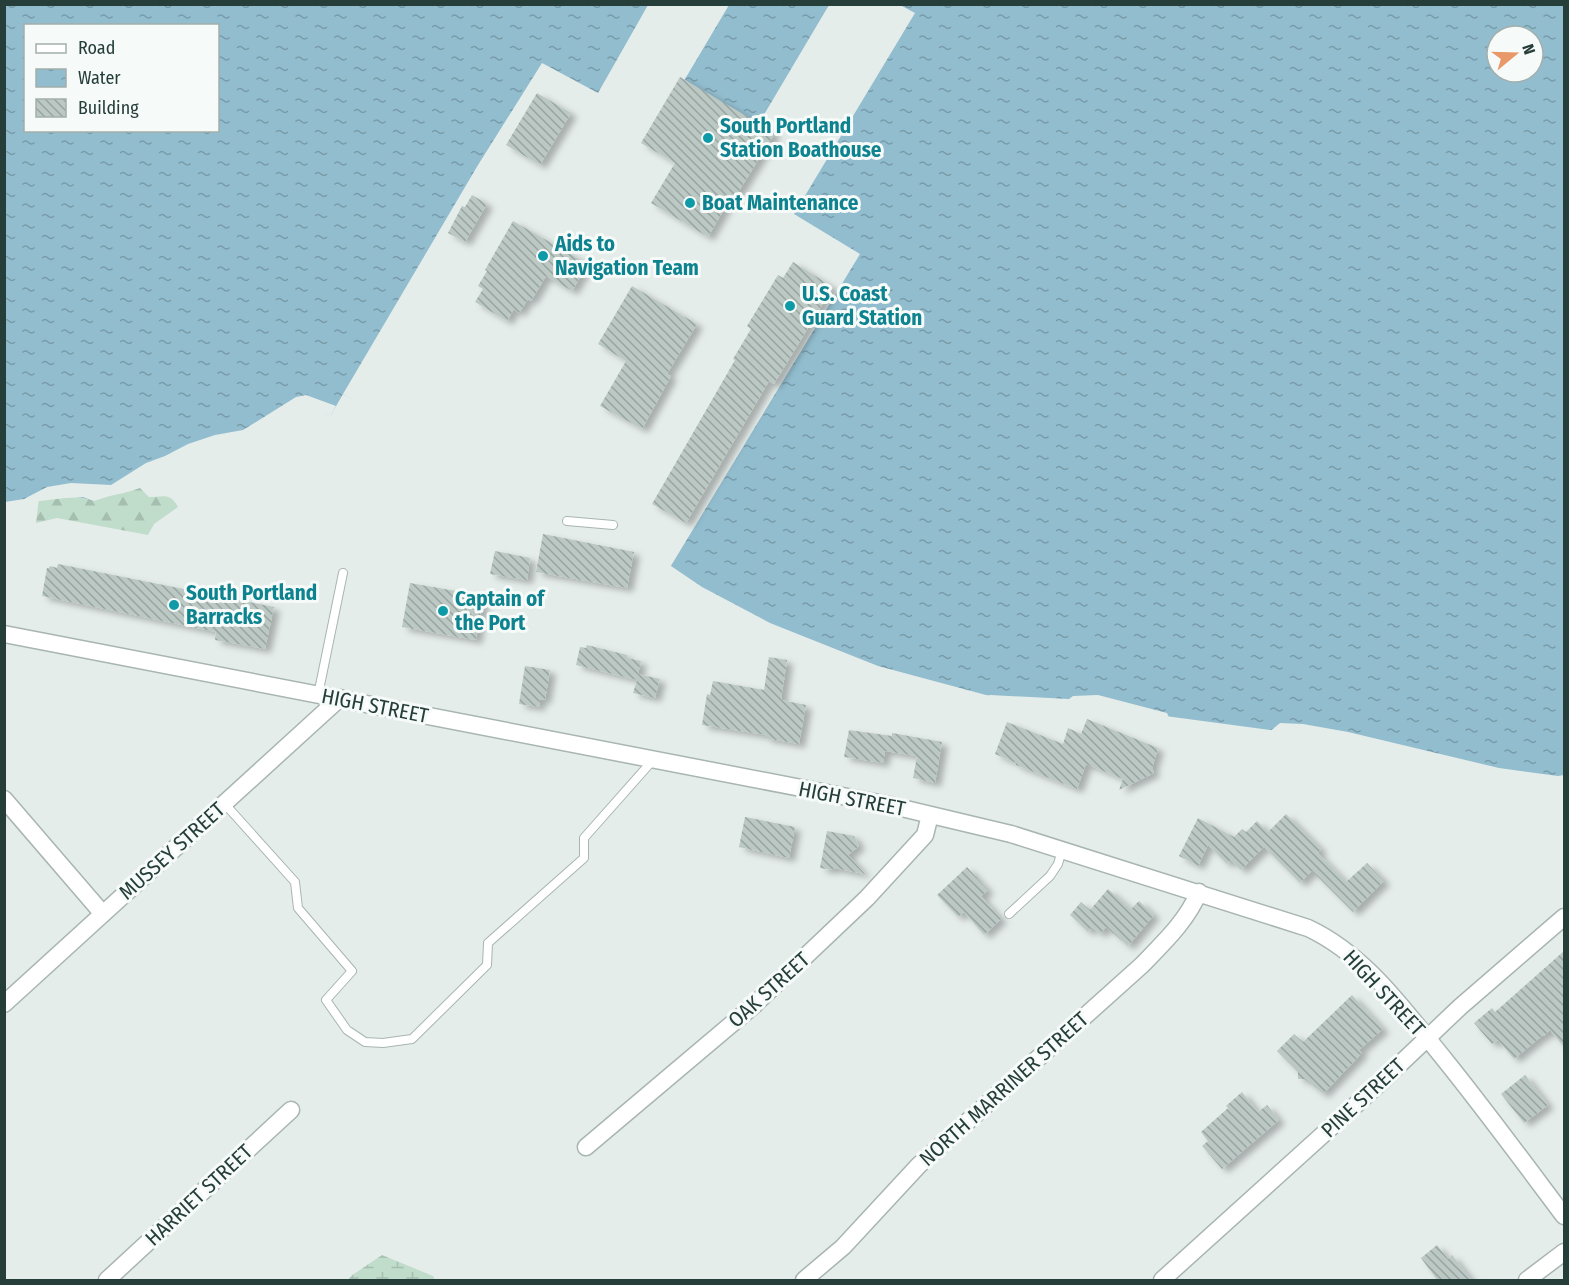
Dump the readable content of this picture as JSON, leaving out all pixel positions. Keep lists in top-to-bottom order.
{
  "streets": {
    "street": [
      "HIGH STREET",
      "MUSSEY STREET",
      "OAK STREET",
      "NORTH MARRINER STREET",
      "PINE STREET",
      "HARRIET STREET"
    ]
  },
  "crossings": [
    ["HIGH STREET", "MUSSEY STREET"],
    ["HIGH STREET", "OAK STREET"],
    ["HIGH STREET", "NORTH MARRINER STREET"],
    ["HIGH STREET", "PINE STREET"]
  ],
  "places": [
    "South Portland Station Boathouse",
    "Boat Maintenance",
    "Aids to Navigation Team",
    "U.S. Coast Guard Station",
    "South Portland Barracks",
    "Captain of the Port"
  ],
  "legend": ["Road", "Water", "Building"],
  "north": "right"
}
